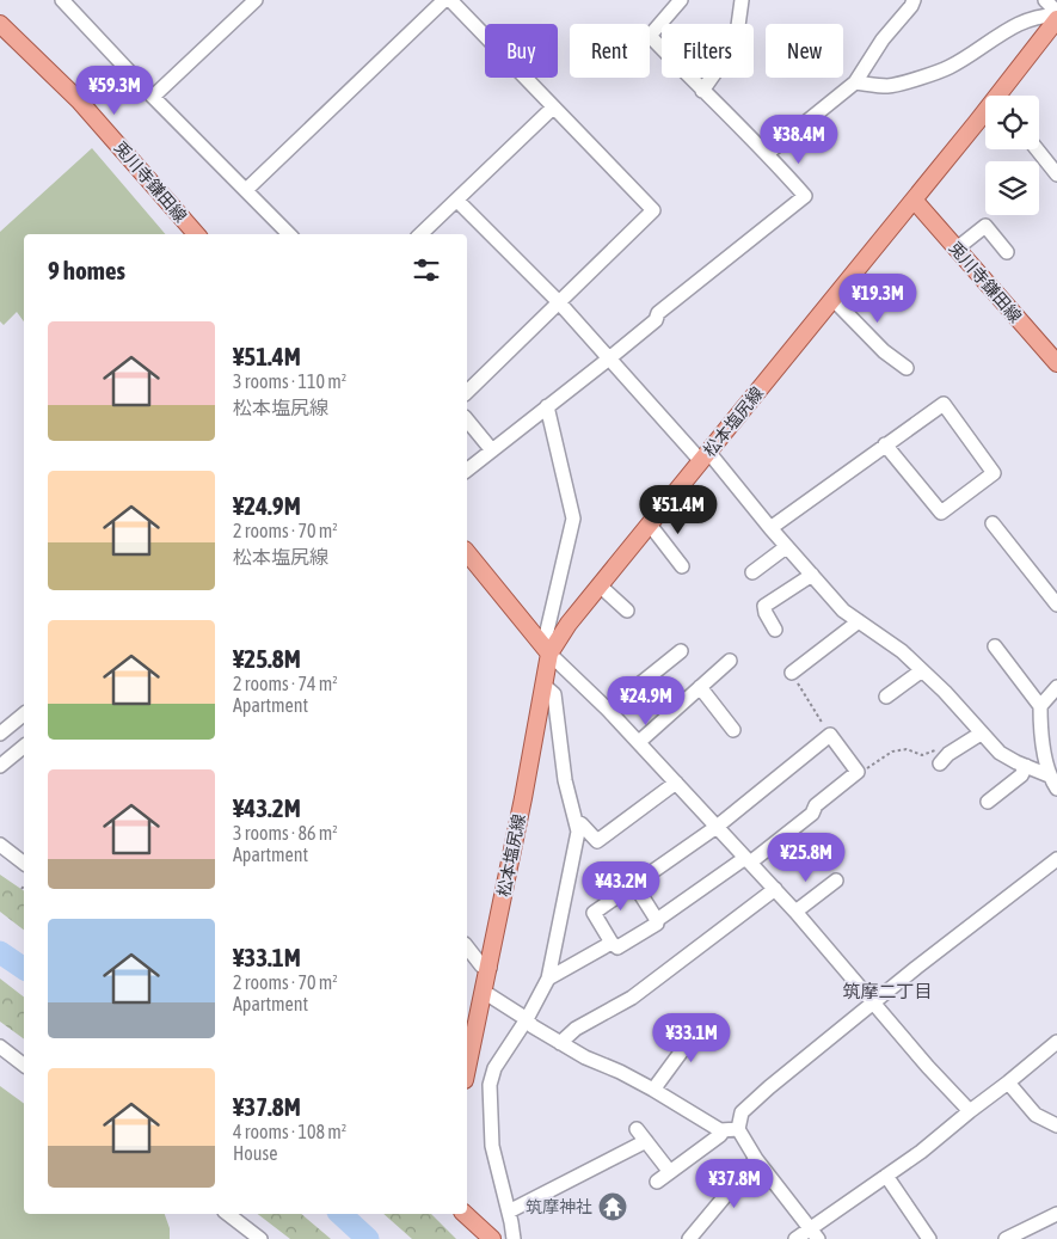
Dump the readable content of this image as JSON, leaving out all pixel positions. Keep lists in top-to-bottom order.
{
  "streets": {
    "main road": ["兎川寺鎌田線", "松本塩尻線"]
  },
  "crossings": [
    ["兎川寺鎌田線", "松本塩尻線"]
  ],
  "districts": ["筑摩二丁目"],
  "places": {
    "temple": ["筑摩神社"]
  },
  "page": {
    "chip": [
      "Buy",
      "Rent",
      "Filters",
      "New"
    ],
    "price": [
      "¥59.3M",
      "¥38.4M",
      "¥19.3M",
      "¥51.4M",
      "¥24.9M",
      "¥25.8M",
      "¥43.2M",
      "¥33.1M",
      "¥37.8M"
    ],
    "heading": "9 homes",
    "list": [
      {
        "name": "¥51.4M",
        "note": "3 rooms · 110 m² · 松本塩尻線"
      },
      {
        "name": "¥24.9M",
        "note": "2 rooms · 70 m² · 松本塩尻線"
      },
      {
        "name": "¥25.8M",
        "note": "2 rooms · 74 m² · Apartment"
      },
      {
        "name": "¥43.2M",
        "note": "3 rooms · 86 m² · Apartment"
      },
      {
        "name": "¥33.1M",
        "note": "2 rooms · 70 m² · Apartment"
      },
      {
        "name": "¥37.8M",
        "note": "4 rooms · 108 m² · House"
      }
    ]
  }
}
